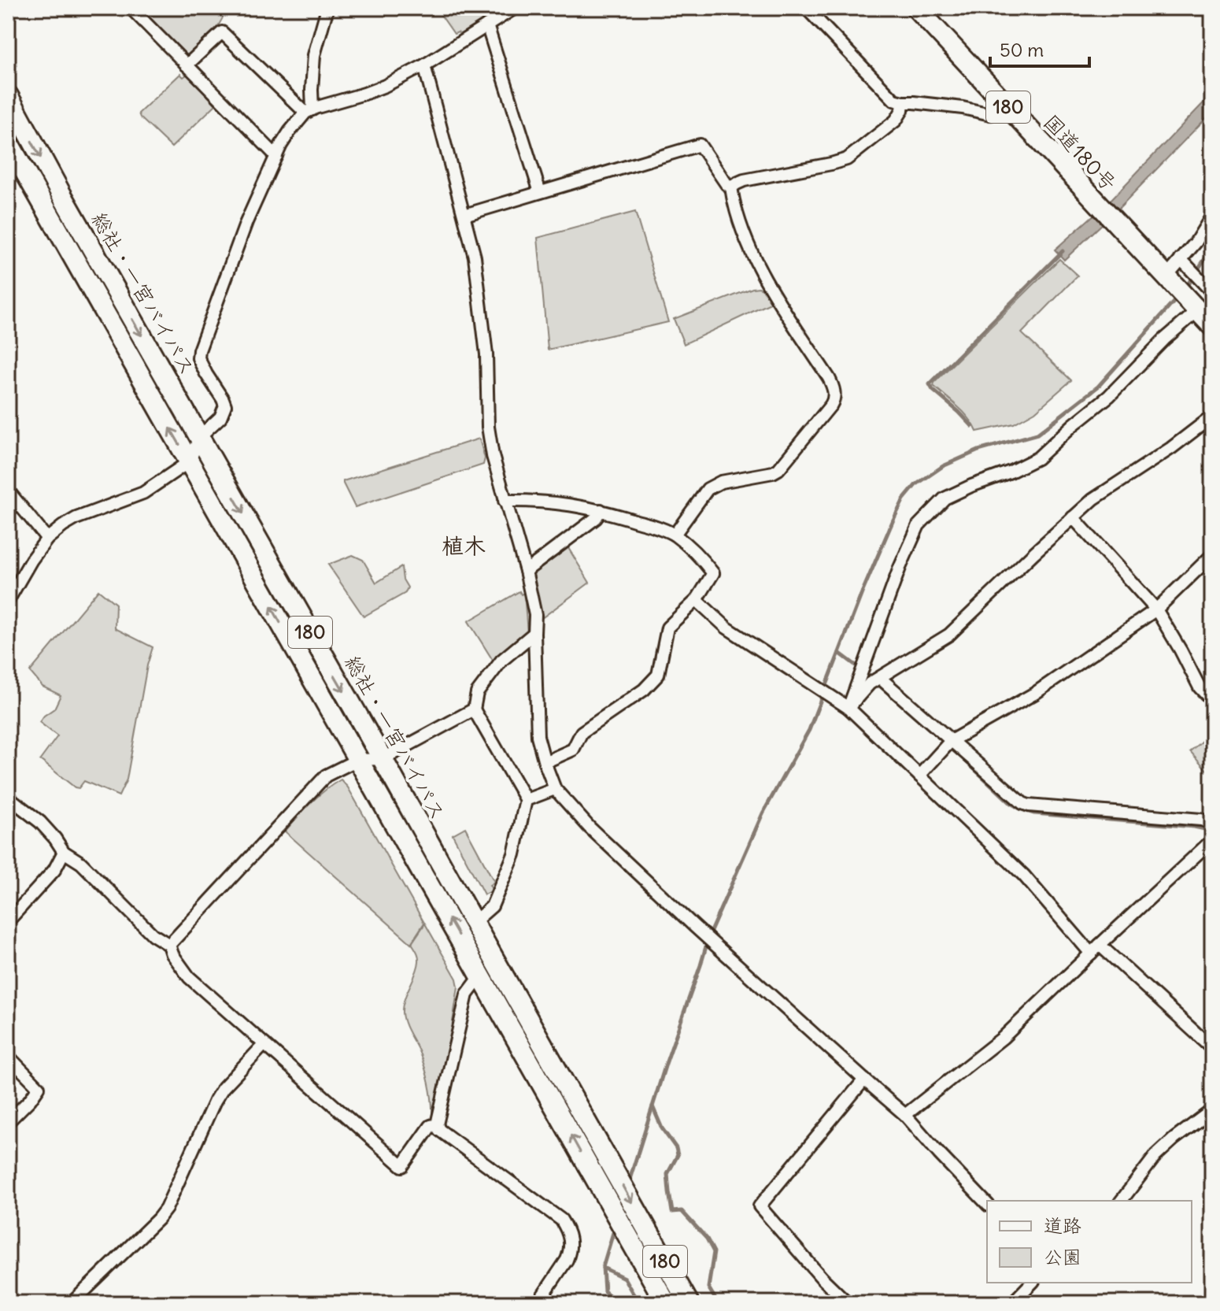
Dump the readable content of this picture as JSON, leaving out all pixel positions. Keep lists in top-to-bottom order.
{
  "streets": {
    "highway": ["180", "国道180号", "総社・一宮バイパス"]
  },
  "districts": ["植木"],
  "legend": ["道路", "公園"],
  "scale_bar": "50 m"
}
